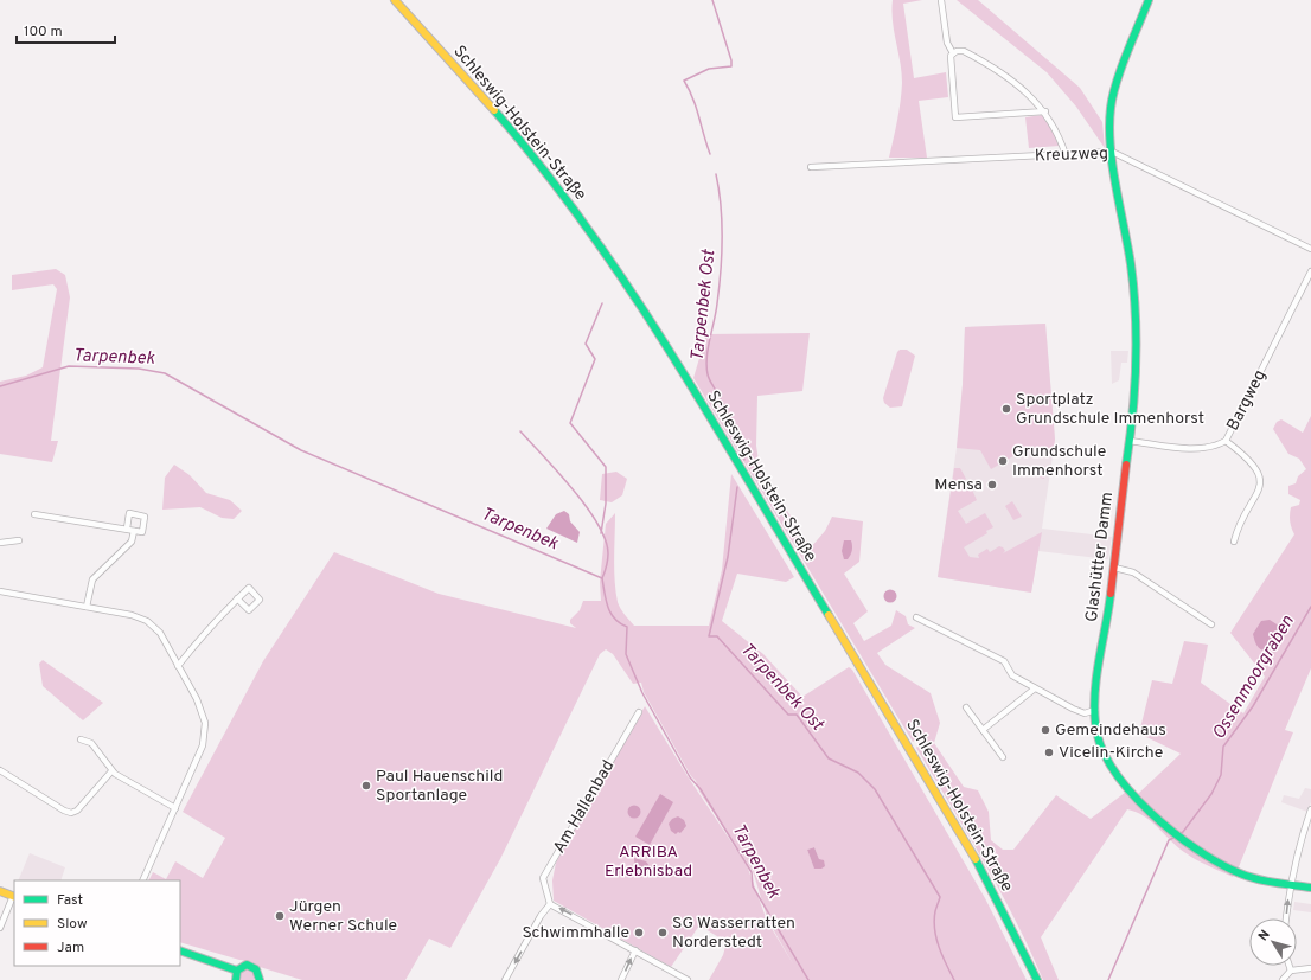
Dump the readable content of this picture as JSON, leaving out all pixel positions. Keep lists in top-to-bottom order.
{
  "streets": {
    "main road": ["Schleswig-Holstein-Straße", "Glashütter Damm"],
    "street": ["Kreuzweg", "Bargweg", "Am Hallenbad"]
  },
  "crossings": [
    ["Kreuzweg", "Glashütter Damm"],
    ["Bargweg", "Glashütter Damm"]
  ],
  "water": ["Tarpenbek Ost", "Tarpenbek", "Ossenmoorgraben"],
  "parks": ["ARRIBA Erlebnisbad"],
  "places": [
    "Sportplatz Grundschule Immenhorst",
    "Grundschule Immenhorst",
    "Mensa",
    "Gemeindehaus",
    "Vicelin-Kirche",
    "Paul Hauenschild Sportanlage",
    "Jürgen Werner Schule",
    "Schwimmhalle",
    "SG Wasserratten Norderstedt"
  ],
  "legend": ["Fast", "Slow", "Jam"],
  "scale_bar": "100 m",
  "north": "top left"
}
